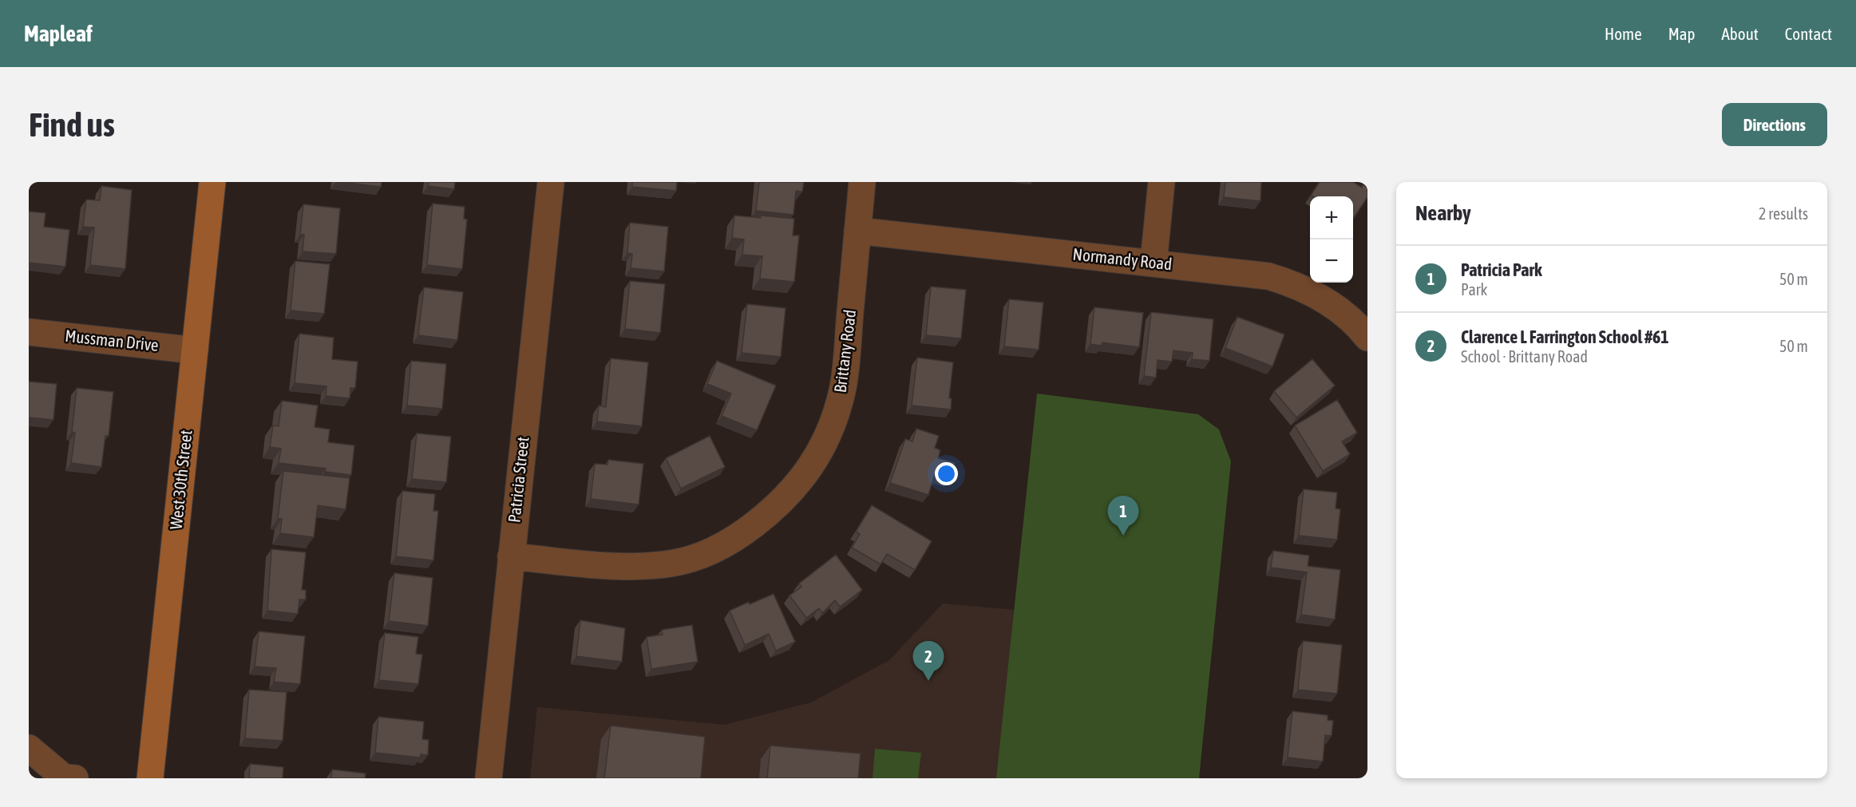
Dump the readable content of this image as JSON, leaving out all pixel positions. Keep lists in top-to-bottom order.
{
  "streets": {
    "main road": ["West 30th Street"],
    "street": [
      "Normandy Road",
      "Mussman Drive",
      "Brittany Road",
      "Patricia Street"
    ]
  },
  "crossings": [
    ["Normandy Road", "Brittany Road"],
    ["Mussman Drive", "West 30th Street"],
    ["Brittany Road", "Patricia Street"]
  ],
  "page": {
    "header": "Mapleaf",
    "nav": [
      "Home",
      "Map",
      "About",
      "Contact"
    ],
    "buttons": "Directions",
    "title": "Find us",
    "heading": ["Nearby", "2 results"],
    "map_buttons": ["+", "−"],
    "list": [
      {
        "mark": "1",
        "name": "Patricia Park",
        "note": "Park",
        "value": "50 m"
      },
      {
        "mark": "2",
        "name": "Clarence L Farrington School #61",
        "note": "School · Brittany Road",
        "value": "50 m"
      }
    ],
    "pins": ["1", "2"]
  }
}
